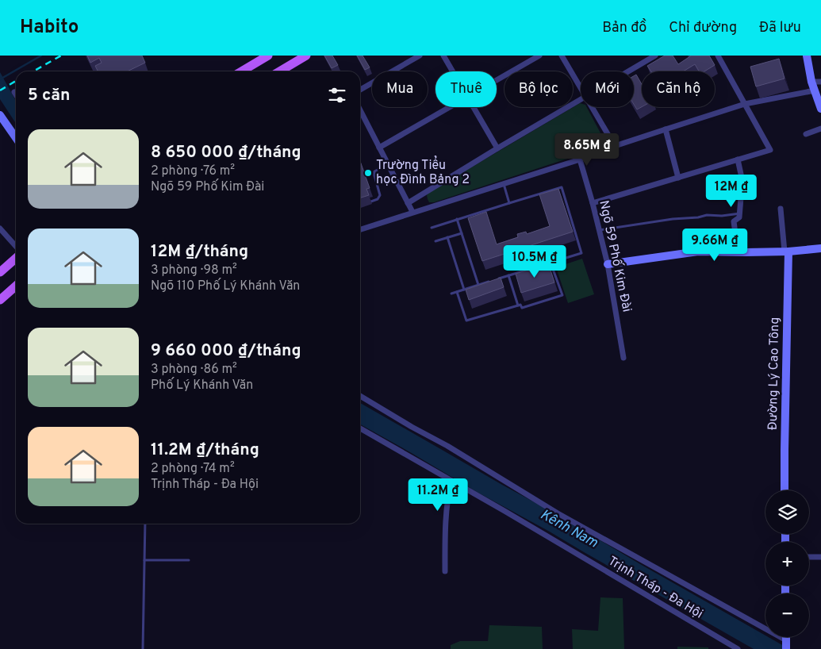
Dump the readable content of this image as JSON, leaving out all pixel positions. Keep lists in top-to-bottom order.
{
  "streets": {
    "street": ["Ngõ 59 Phố Kim Đài", "Đường Lý Cao Tông", "Trịnh Tháp - Đa Hội"]
  },
  "water": ["Kênh Nam"],
  "places": ["Trường Tiểu học Đình Bảng 2"],
  "page": {
    "header": "Habito",
    "nav": ["Bản đồ", "Chỉ đường", "Đã lưu"],
    "chip": [
      "Mua",
      "Thuê",
      "Bộ lọc",
      "Mới",
      "Căn hộ"
    ],
    "heading": "5 căn",
    "list": [
      {
        "name": "8 650 000 ₫/tháng",
        "note": "2 phòng · 76 m² · Ngõ 59 Phố Kim Đài"
      },
      {
        "name": "12M ₫/tháng",
        "note": "3 phòng · 98 m² · Ngõ 110 Phố Lý Khánh Văn"
      },
      {
        "name": "9 660 000 ₫/tháng",
        "note": "3 phòng · 86 m² · Phố Lý Khánh Văn"
      },
      {
        "name": "11.2M ₫/tháng",
        "note": "2 phòng · 74 m² · Trịnh Tháp - Đa Hội"
      }
    ],
    "price": [
      "8.65M ₫",
      "12M ₫",
      "9.66M ₫",
      "10.5M ₫",
      "11.2M ₫"
    ],
    "map_buttons": ["+", "−"]
  }
}
